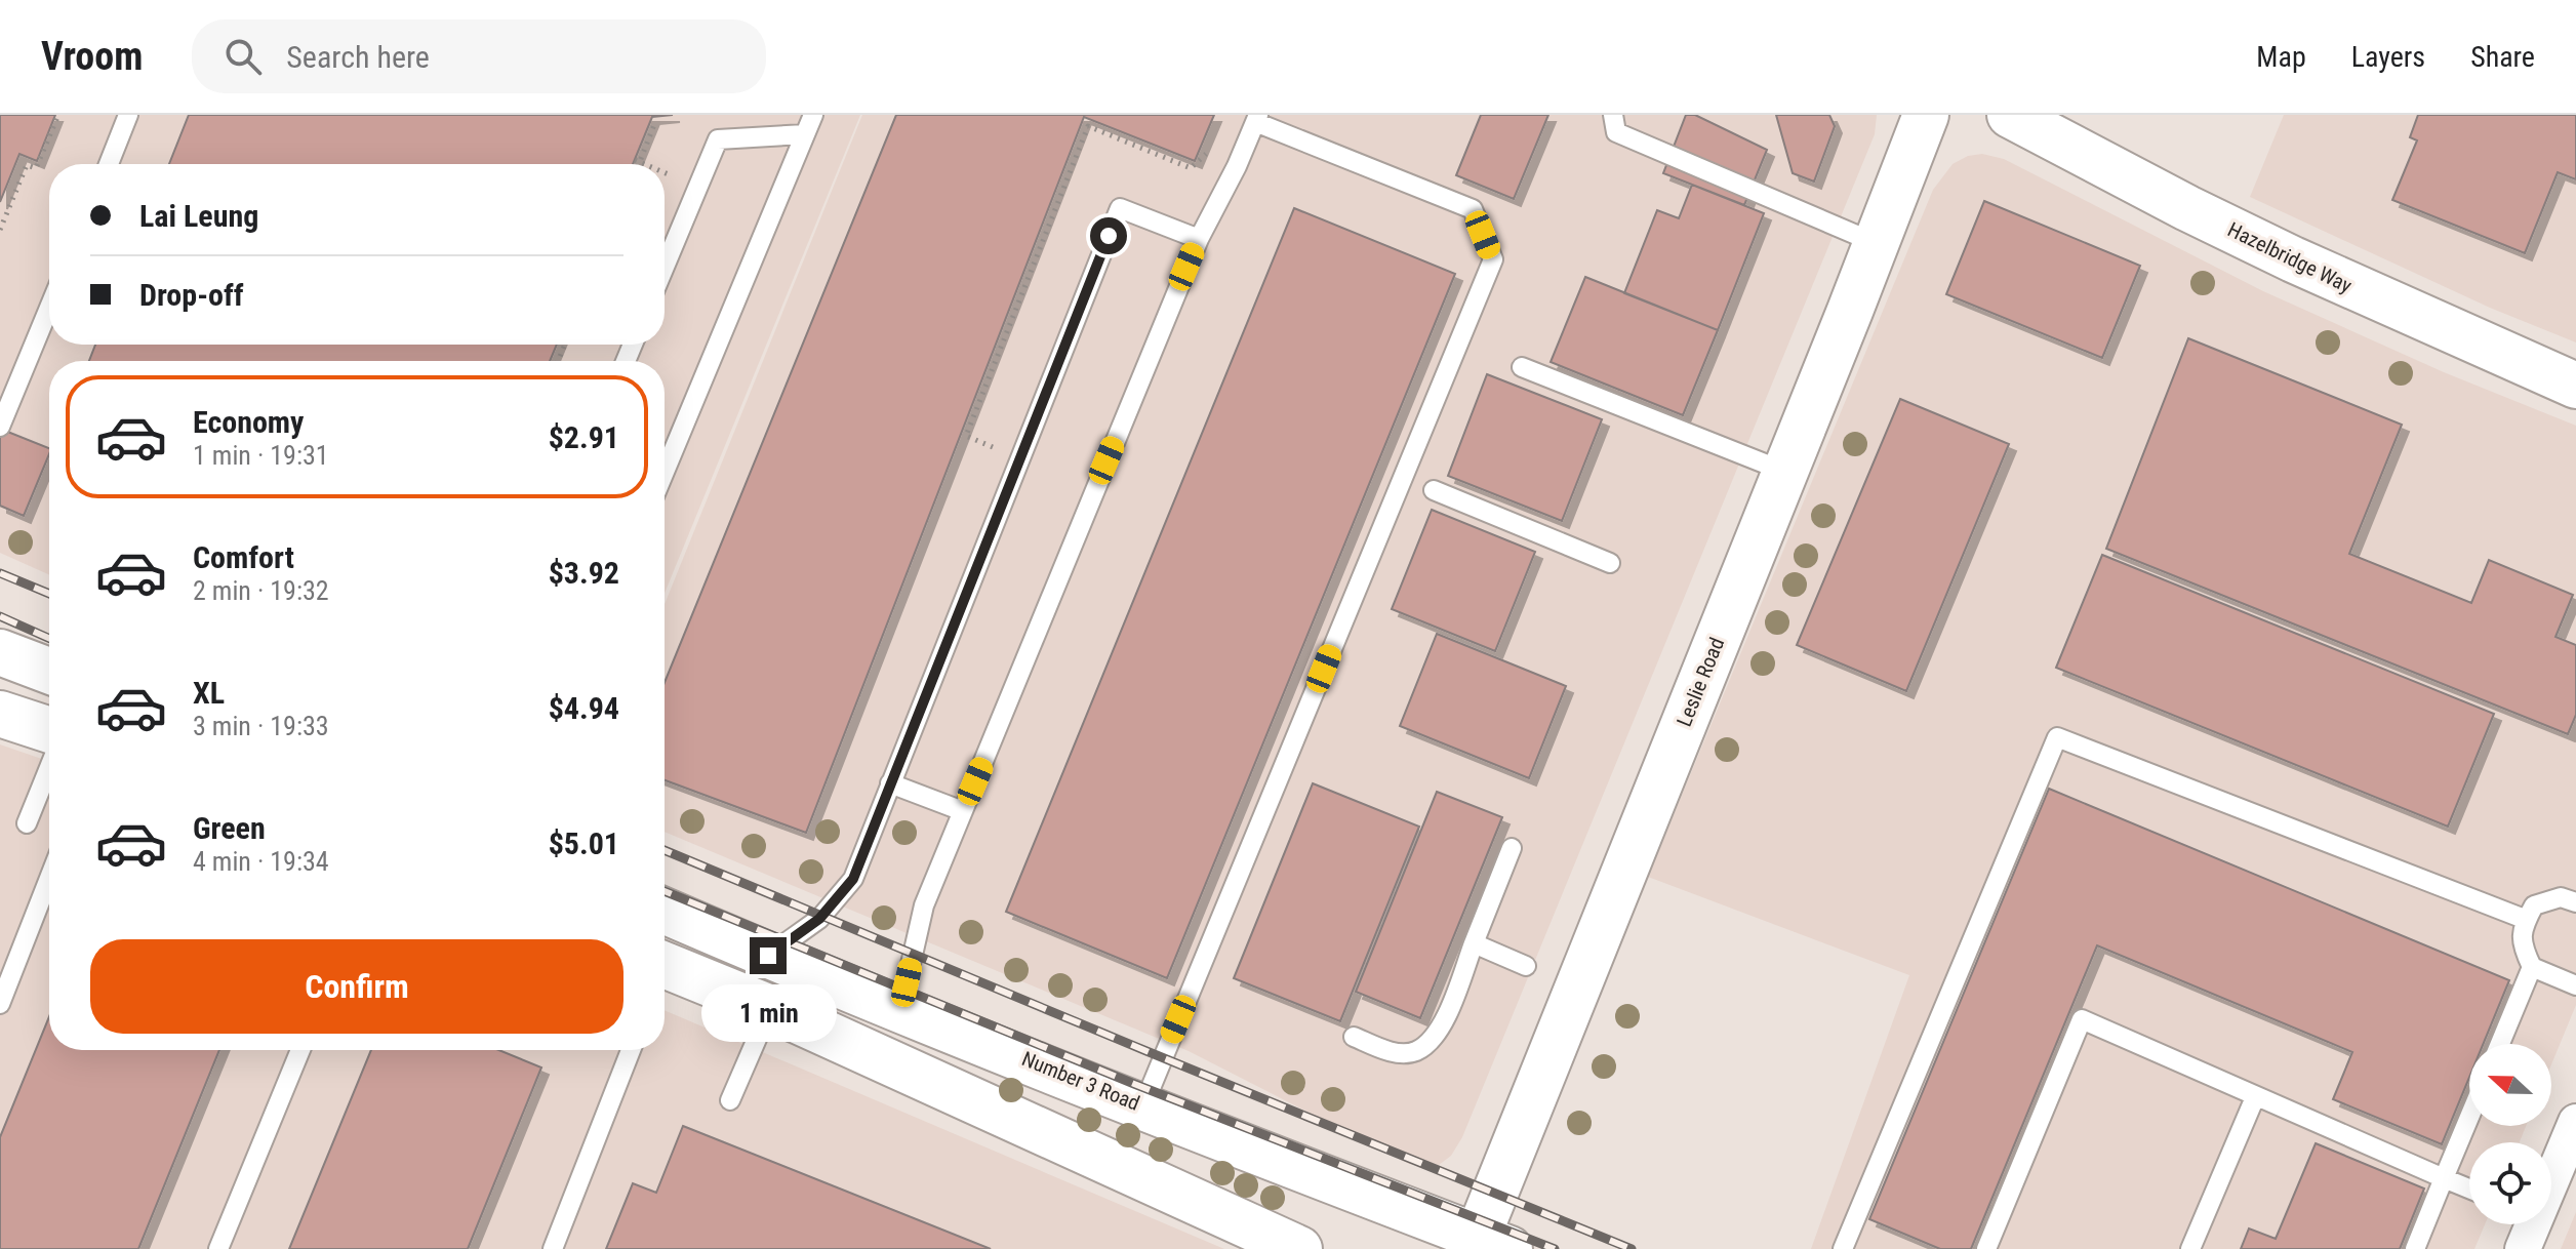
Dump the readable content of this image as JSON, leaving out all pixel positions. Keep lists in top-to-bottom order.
{
  "streets": {
    "street": ["Hazelbridge Way", "Leslie Road", "Number 3 Road"]
  },
  "crossings": [
    ["Leslie Road", "Number 3 Road"]
  ],
  "north": "left",
  "page": {
    "header": "Vroom",
    "search": "Search here",
    "nav": ["Map", "Layers", "Share"],
    "banner": ["Lai Leung", "Drop-off"],
    "list": [
      {
        "name": "Economy",
        "note": "1 min · 19:31",
        "value": "$2.91"
      },
      {
        "name": "Comfort",
        "note": "2 min · 19:32",
        "value": "$3.92"
      },
      {
        "name": "XL",
        "note": "3 min · 19:33",
        "value": "$4.94"
      },
      {
        "name": "Green",
        "note": "4 min · 19:34",
        "value": "$5.01"
      }
    ],
    "buttons": "Confirm",
    "bubble": "1 min"
  }
}
